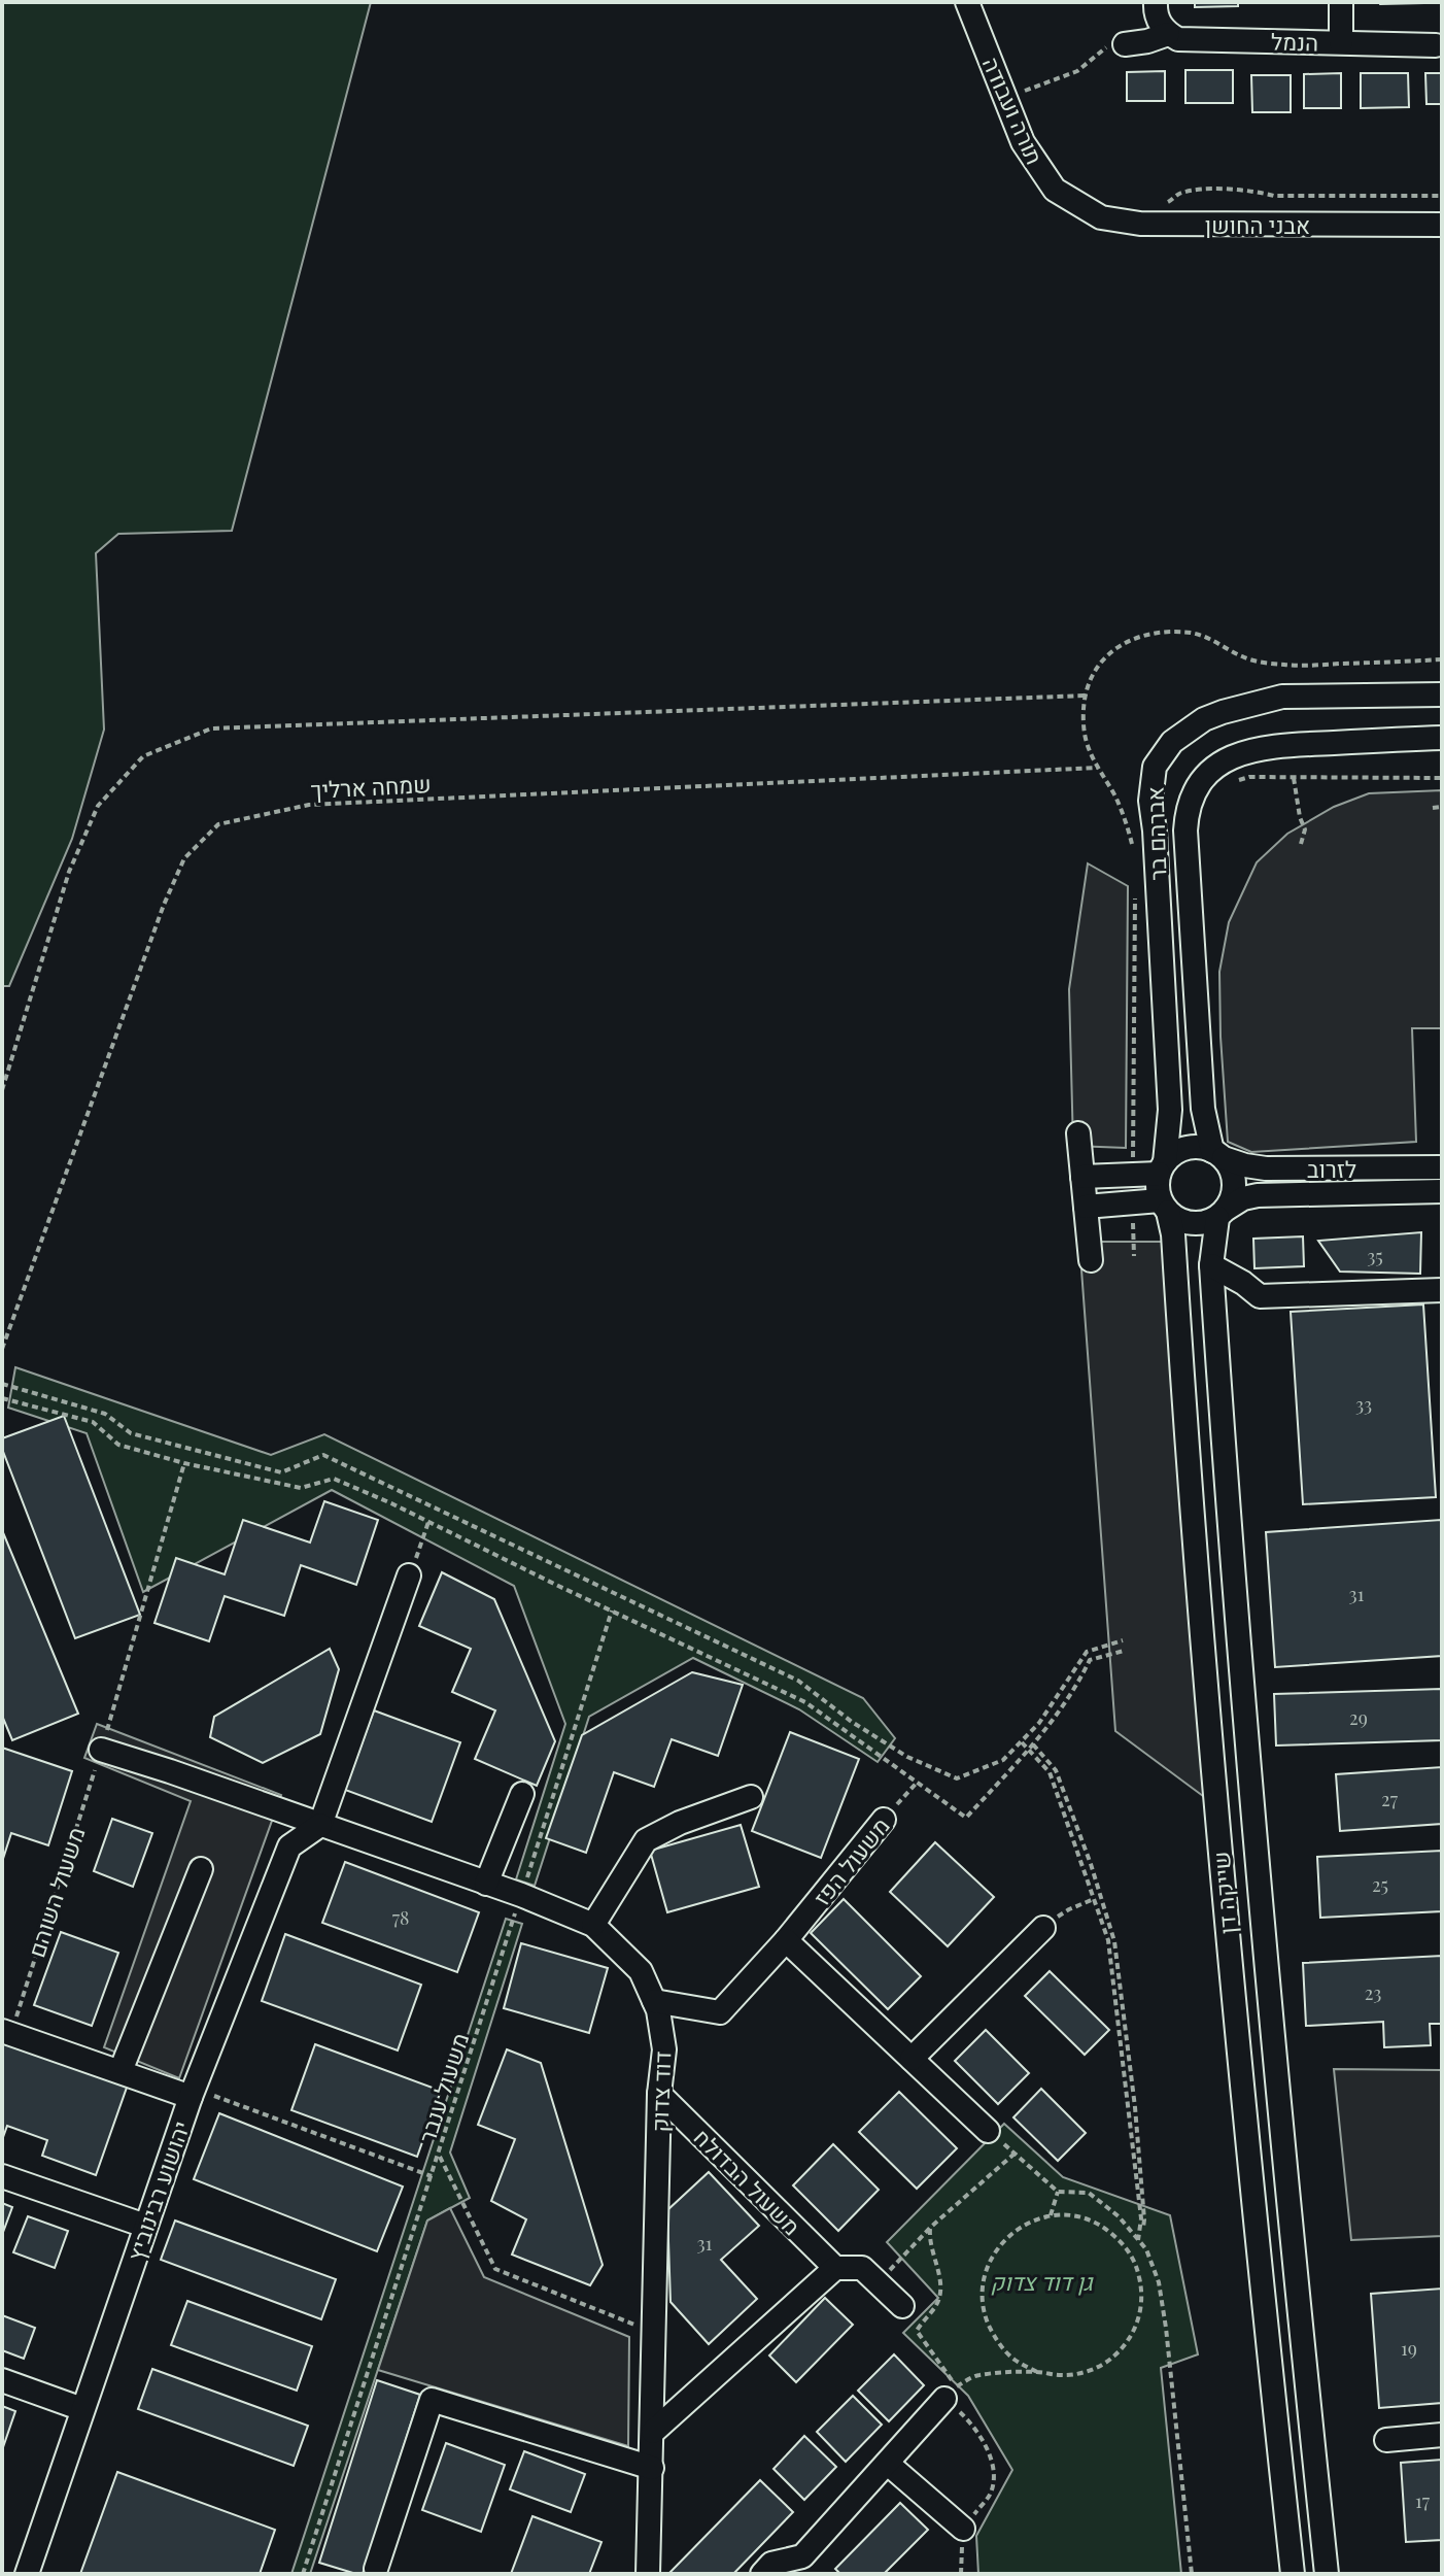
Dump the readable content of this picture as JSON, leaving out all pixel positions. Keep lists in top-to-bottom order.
{
  "streets": {
    "street": [
      "הנמל",
      "תורה ועבודה",
      "אבני החושן",
      "אברהם בר",
      "לזרוב",
      "משעול הפז",
      "שייקה דן",
      "דוד צדוק",
      "משעול הבדולח",
      "יהושוע רבינוביץ"
    ],
    "path": ["שמחה ארליך", "משעול השוהם", "משעול ענבר"]
  },
  "crossings": [
    ["תורה ועבודה", "אבני החושן"],
    ["אברהם בר", "לזרוב"],
    ["אברהם בר", "שייקה דן"],
    ["לזרוב", "שייקה דן"],
    ["משעול הפז", "דוד צדוק"],
    ["משעול השוהם", "דוד צדוק"],
    ["משעול ענבר", "דוד צדוק"],
    ["דוד צדוק", "משעול הבדולח"],
    ["דוד צדוק", "יהושוע רבינוביץ"]
  ],
  "parks": ["גן דוד צדוק"],
  "house_numbers": [
    "35",
    "33",
    "31",
    "29",
    "27",
    "25",
    "78",
    "23",
    "31",
    "19",
    "17"
  ]
}
